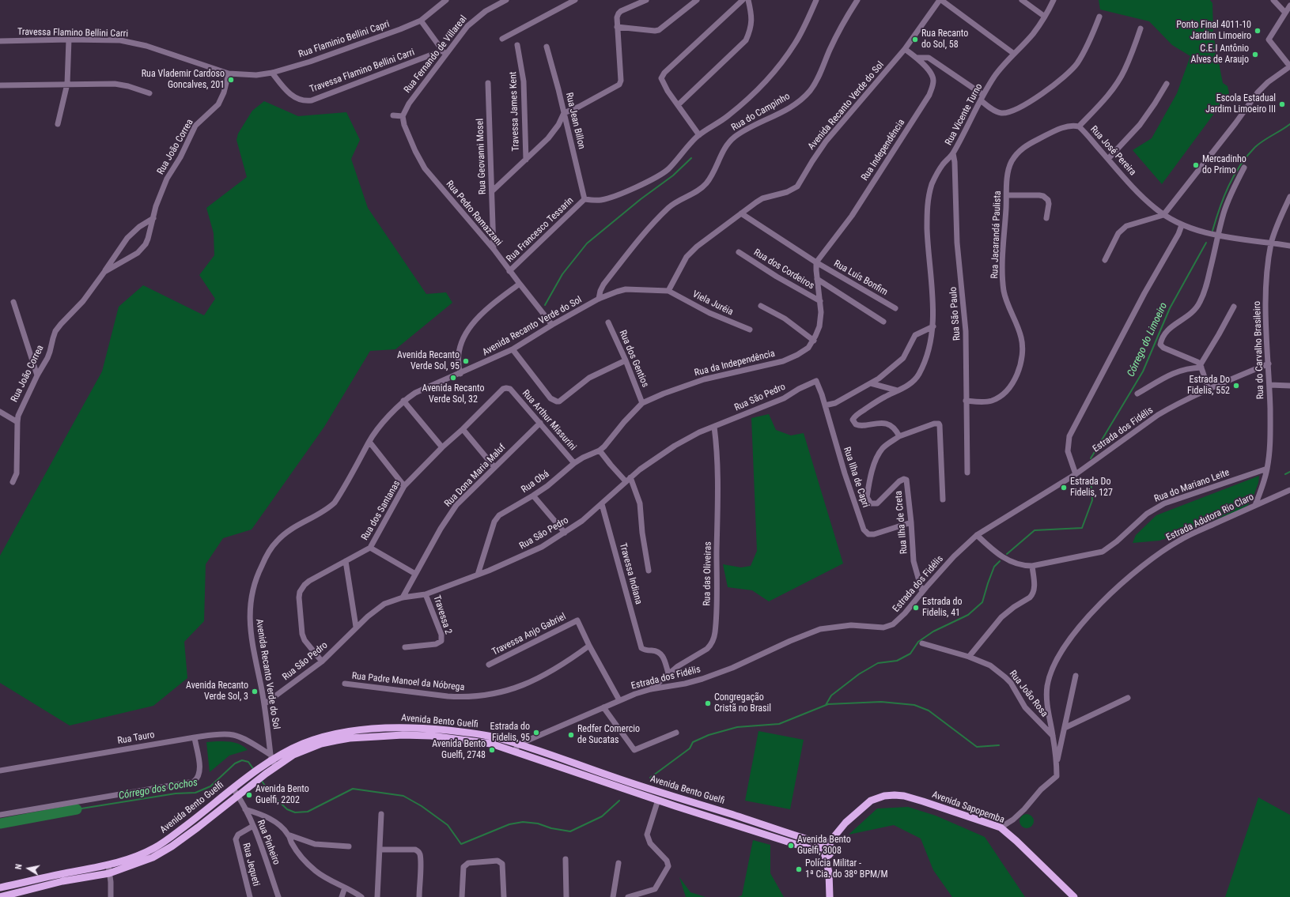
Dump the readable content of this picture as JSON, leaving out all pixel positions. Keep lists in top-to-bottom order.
{
  "streets": {
    "main road": ["Avenida Bento Guelfi", "Avenida Sapopemba"],
    "street": [
      "Travessa Flamino Bellini Carri",
      "Rua Flaminio Bellini Capri",
      "Rua Fernando de Villareal",
      "Avenida Recanto Verde do Sol",
      "Travessa James Kent",
      "Rua do Campinho",
      "Rua Vicente Turno",
      "Rua Jean Billon",
      "Rua João Correa",
      "Rua Independência",
      "Rua José Pereira",
      "Rua Geovanni Mosel",
      "Rua Pedro Ramazzani",
      "Rua Francesco Tessarin",
      "Rua Jacarandá Paulista",
      "Rua dos Cordeiros",
      "Rua Luís Bonfim",
      "Viela Juréia",
      "Rua São Paulo",
      "Rua do Carvalho Brasileiro",
      "Rua dos Gentios",
      "Rua da Independência",
      "Rua São Pedro",
      "Rua Arthur Missurini",
      "Estrada dos Fidélis",
      "Rua Dona Maria Maluf",
      "Rua Ilha de Capri",
      "Rua Obá",
      "Rua do Mariano Leite",
      "Rua dos Santanas",
      "Estrada Adutora Rio Claro",
      "Rua Ilha de Creta",
      "Travessa Indiana",
      "Rua das Oliveiras",
      "Travessa 2",
      "Travessa Anjo Gabriel",
      "Rua Padre Manoel da Nóbrega",
      "Rua João Rosa",
      "Rua Tauro",
      "Rua Pinheiro",
      "Rua Jequeti"
    ]
  },
  "crossings": [
    ["Travessa Flamino Bellini Carri", "Rua Flaminio Bellini Capri"],
    ["Travessa Flamino Bellini Carri", "Rua Fernando de Villareal"],
    ["Travessa Flamino Bellini Carri", "Rua João Correa"],
    ["Rua Fernando de Villareal", "Rua Pedro Ramazzani"],
    ["Avenida Recanto Verde do Sol", "Rua do Campinho"],
    ["Avenida Recanto Verde do Sol", "Rua Independência"],
    ["Avenida Recanto Verde do Sol", "Rua Pedro Ramazzani"],
    ["Avenida Recanto Verde do Sol", "Rua Luís Bonfim"],
    ["Avenida Recanto Verde do Sol", "Viela Juréia"],
    ["Avenida Recanto Verde do Sol", "Rua São Pedro"],
    ["Avenida Recanto Verde do Sol", "Avenida Bento Guelfi"],
    ["Avenida Recanto Verde do Sol", "Rua Tauro"],
    ["Rua Vicente Turno", "Rua São Paulo"],
    ["Rua Vicente Turno", "Rua Ilha de Creta"],
    ["Rua Jean Billon", "Rua Francesco Tessarin"],
    ["Rua Independência", "Rua Luís Bonfim"],
    ["Rua Independência", "Rua da Independência"],
    ["Rua José Pereira", "Rua Jacarandá Paulista"],
    ["Rua Geovanni Mosel", "Rua Pedro Ramazzani"],
    ["Rua Pedro Ramazzani", "Rua Francesco Tessarin"],
    ["Rua Jacarandá Paulista", "Rua São Paulo"],
    ["Rua dos Cordeiros", "Rua da Independência"],
    ["Rua Luís Bonfim", "Rua da Independência"],
    ["Rua do Carvalho Brasileiro", "Estrada dos Fidélis"],
    ["Rua do Carvalho Brasileiro", "Rua do Mariano Leite"],
    ["Rua do Carvalho Brasileiro", "Estrada Adutora Rio Claro"],
    ["Rua dos Gentios", "Rua da Independência"],
    ["Rua da Independência", "Rua Obá"],
    ["Rua São Pedro", "Rua Dona Maria Maluf"],
    ["Rua São Pedro", "Rua Ilha de Capri"],
    ["Rua São Pedro", "Rua Obá"],
    ["Rua São Pedro", "Rua dos Santanas"],
    ["Rua São Pedro", "Travessa Indiana"],
    ["Rua São Pedro", "Rua das Oliveiras"],
    ["Rua São Pedro", "Travessa 2"],
    ["Rua Arthur Missurini", "Rua Dona Maria Maluf"],
    ["Rua Arthur Missurini", "Rua Obá"],
    ["Rua Arthur Missurini", "Rua dos Santanas"],
    ["Estrada dos Fidélis", "Rua do Mariano Leite"],
    ["Estrada dos Fidélis", "Rua Ilha de Creta"],
    ["Estrada dos Fidélis", "Rua das Oliveiras"],
    ["Estrada dos Fidélis", "Avenida Bento Guelfi"],
    ["Rua Ilha de Capri", "Rua Ilha de Creta"],
    ["Estrada Adutora Rio Claro", "Rua João Rosa"],
    ["Estrada Adutora Rio Claro", "Avenida Sapopemba"],
    ["Travessa Indiana", "Rua das Oliveiras"],
    ["Travessa Anjo Gabriel", "Rua Padre Manoel da Nóbrega"],
    ["Avenida Bento Guelfi", "Rua Tauro"],
    ["Avenida Bento Guelfi", "Avenida Sapopemba"],
    ["Avenida Bento Guelfi", "Rua Pinheiro"],
    ["Rua Pinheiro", "Rua Jequeti"]
  ],
  "water": ["Córrego do Limoeiro", "Córrego dos Cochos"],
  "places": [
    "Ponto Final 4011-10 Jardim Limoeiro",
    "Rua Recanto do Sol, 58",
    "C.E.I Antônio Alves de Araujo",
    "Rua Vlademir Cardoso Goncalves, 201",
    "Escola Estadual Jardim Limoeiro III",
    "Mercadinho do Primo",
    "Avenida Recanto Verde Sol, 95",
    "Avenida Recanto Verde Sol, 32",
    "Estrada Do Fidelis, 552",
    "Estrada Do Fidelis, 127",
    "Estrada do Fidelis, 41",
    "Avenida Recanto Verde Sol, 3",
    "Congregação Cristã no Brasil",
    "Estrada do Fidelis, 95",
    "Redfer Comercio de Sucatas",
    "Avenida Bento Guelfi, 2748",
    "Avenida Bento Guelfi, 2202",
    "Avenida Bento Guelfi, 3008",
    "Polícia Militar - 1ª Cia. do 38º BPM/M"
  ],
  "north": "left"
}
